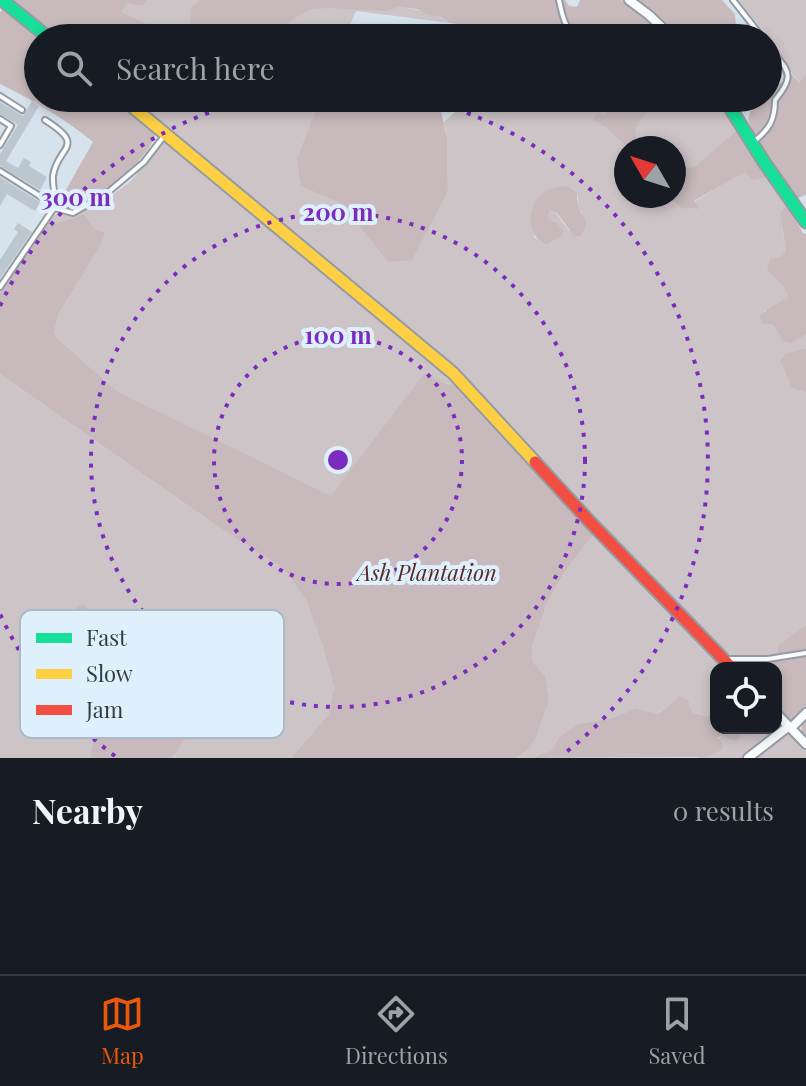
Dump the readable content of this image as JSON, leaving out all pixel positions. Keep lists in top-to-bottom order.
{
  "parks": ["Ash Plantation"],
  "legend": ["Fast", "Slow", "Jam"],
  "north": "top left",
  "page": {
    "search": "Search here",
    "heading": ["Nearby", "0 results"],
    "nav": ["Map", "Directions", "Saved"]
  },
  "rings": ["300 m", "200 m", "100 m"]
}
